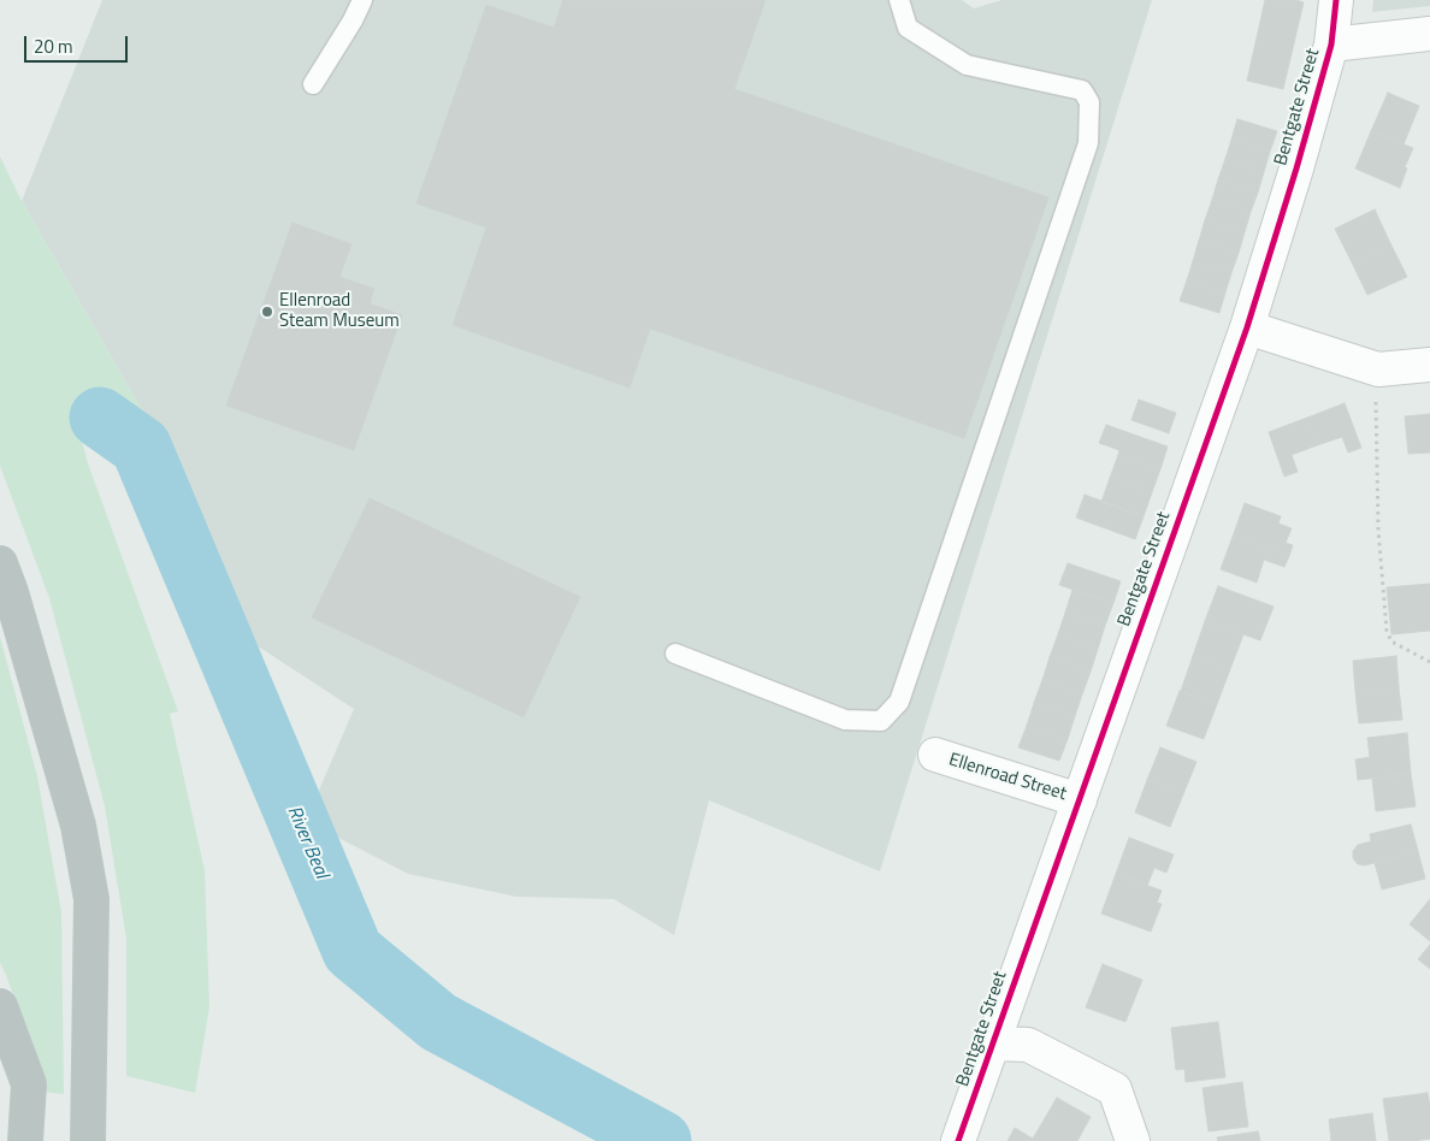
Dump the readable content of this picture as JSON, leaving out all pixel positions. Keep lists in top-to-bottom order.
{
  "streets": {
    "street": ["Bentgate Street", "Ellenroad Street"]
  },
  "crossings": [
    ["Bentgate Street", "Ellenroad Street"]
  ],
  "water": ["River Beal"],
  "places": ["Ellenroad Steam Museum"],
  "scale_bar": "20 m"
}
